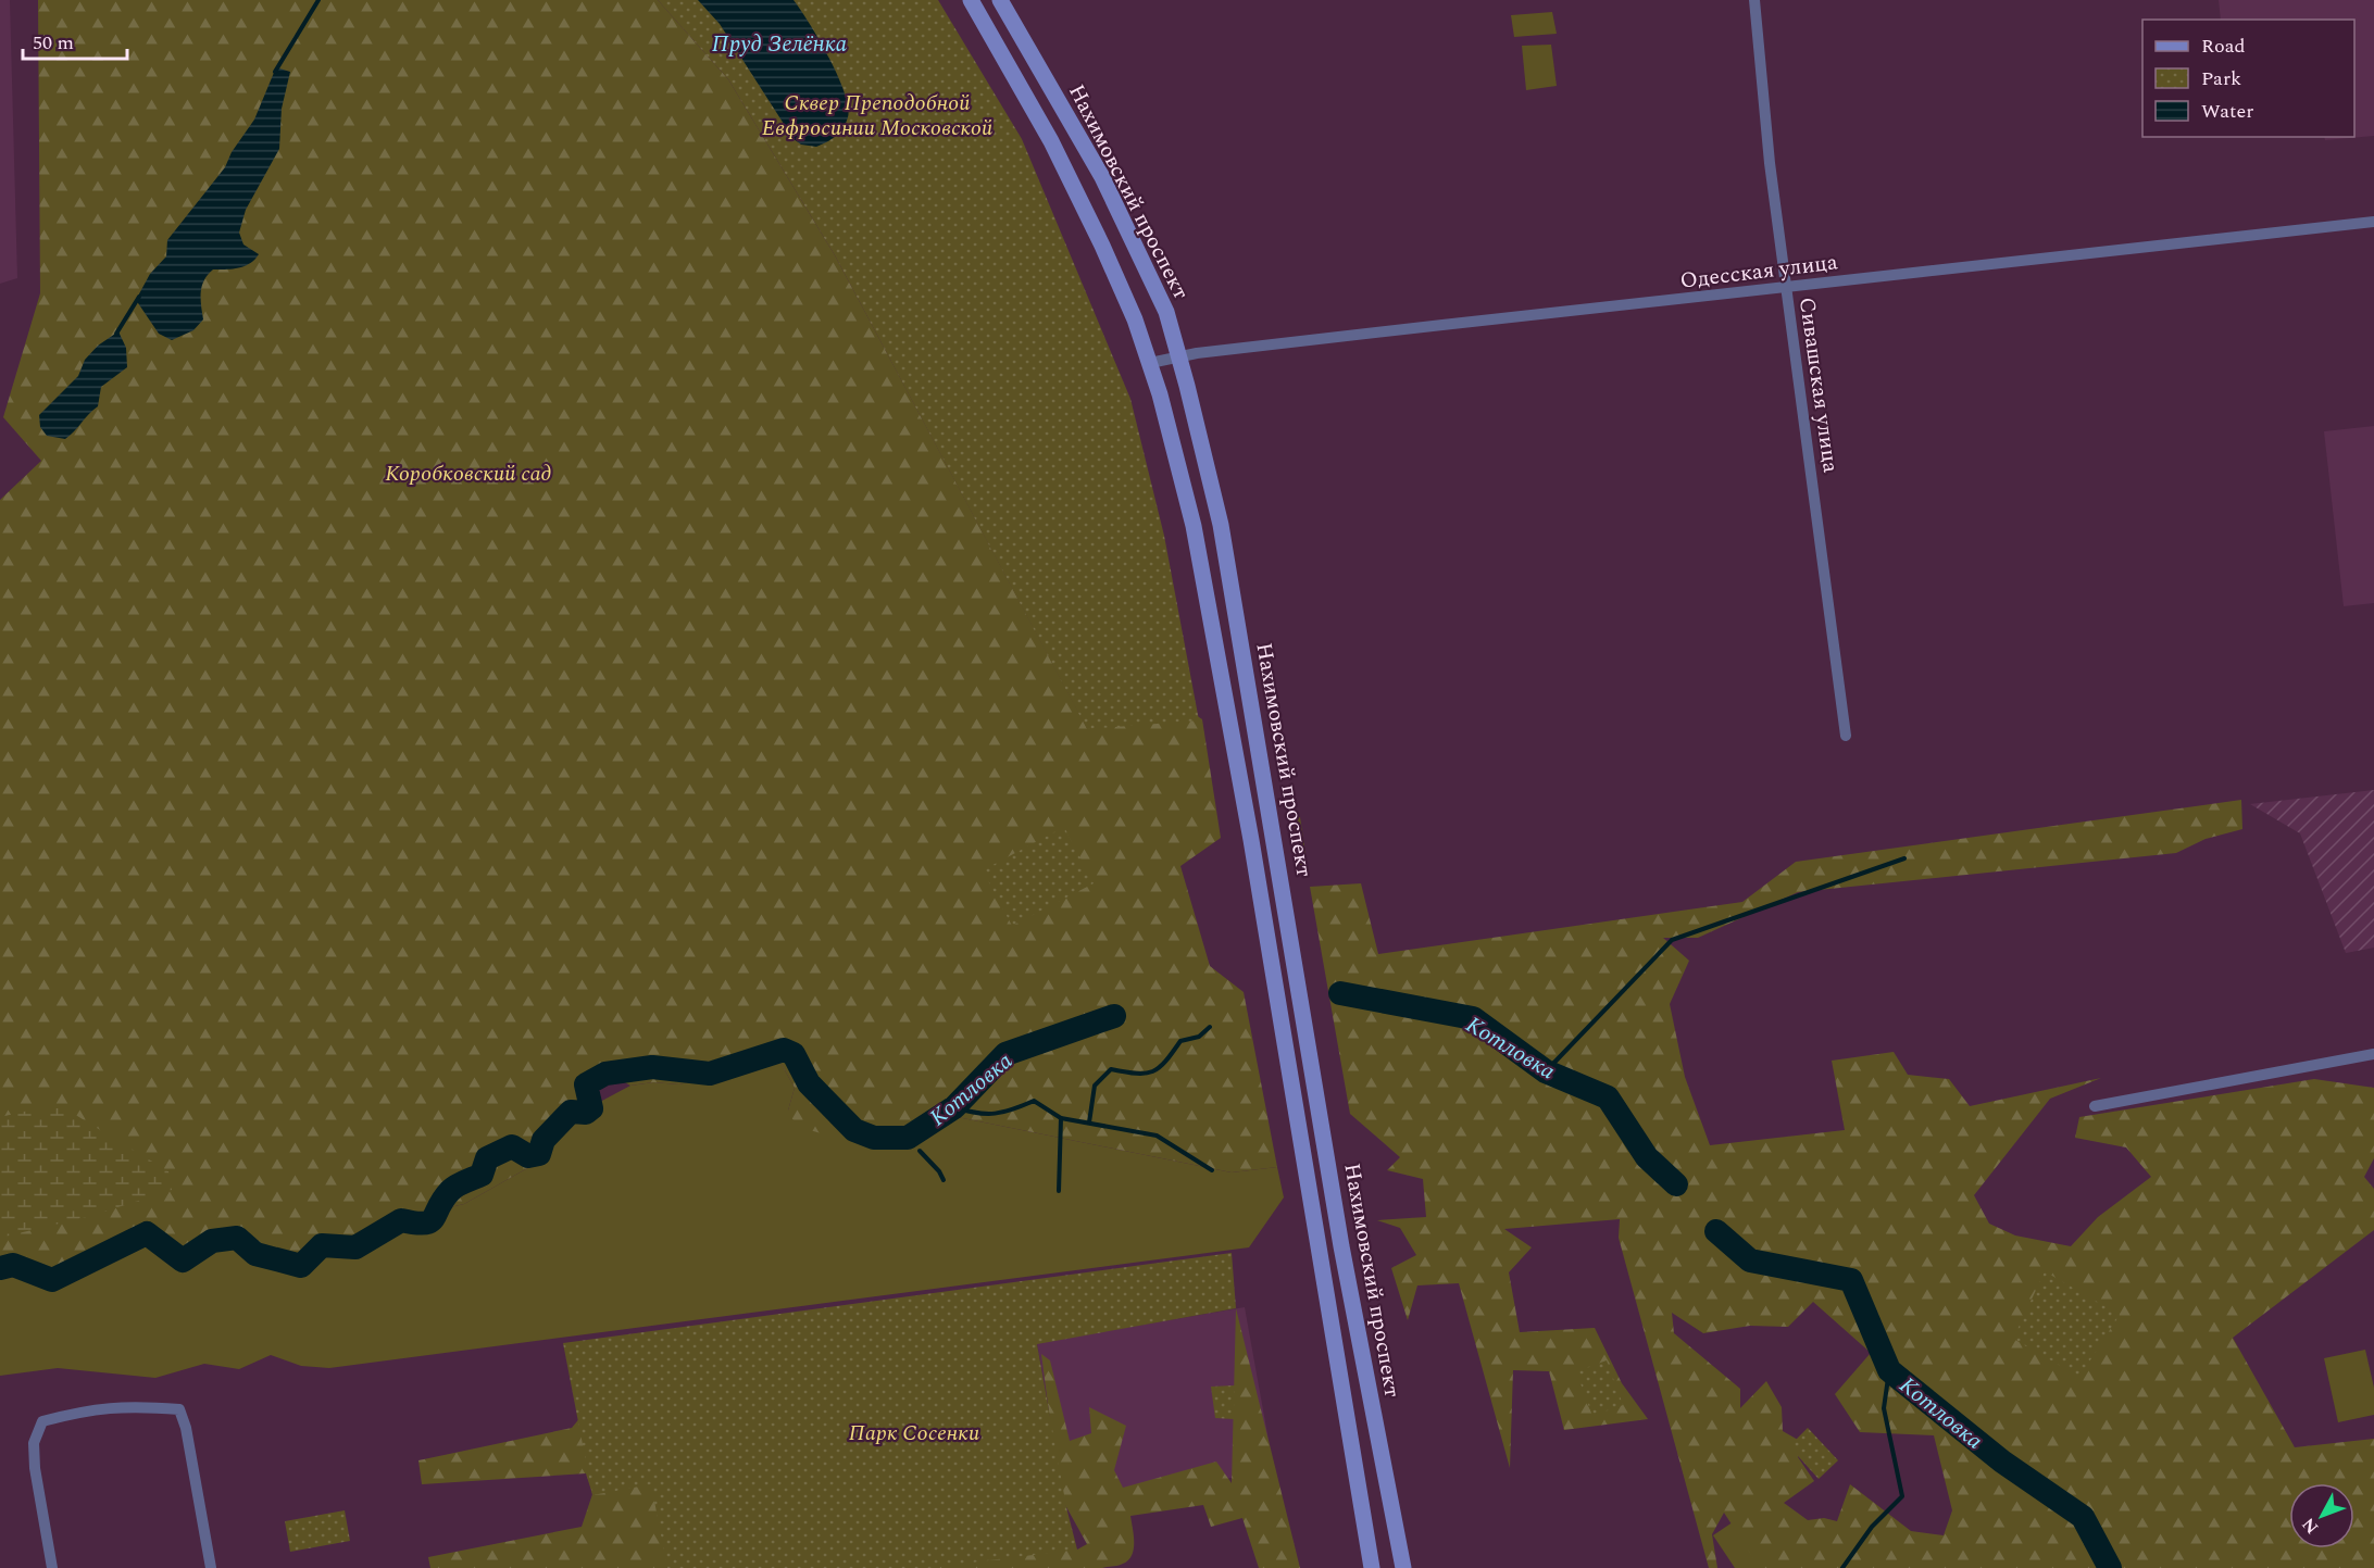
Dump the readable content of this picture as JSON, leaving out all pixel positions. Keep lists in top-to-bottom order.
{
  "streets": {
    "main road": ["Нахимовский проспект"],
    "street": ["Одесская улица", "Сивашская улица"]
  },
  "crossings": [
    ["Нахимовский проспект", "Одесская улица"],
    ["Одесская улица", "Сивашская улица"]
  ],
  "water": ["Пруд Зелёнка", "Котловка"],
  "parks": ["Сквер Преподобной Евфросинии Московской", "Коробковский сад", "Парк Сосенки"],
  "legend": ["Road", "Park", "Water"],
  "scale_bar": "50 m",
  "north": "bottom left"
}
